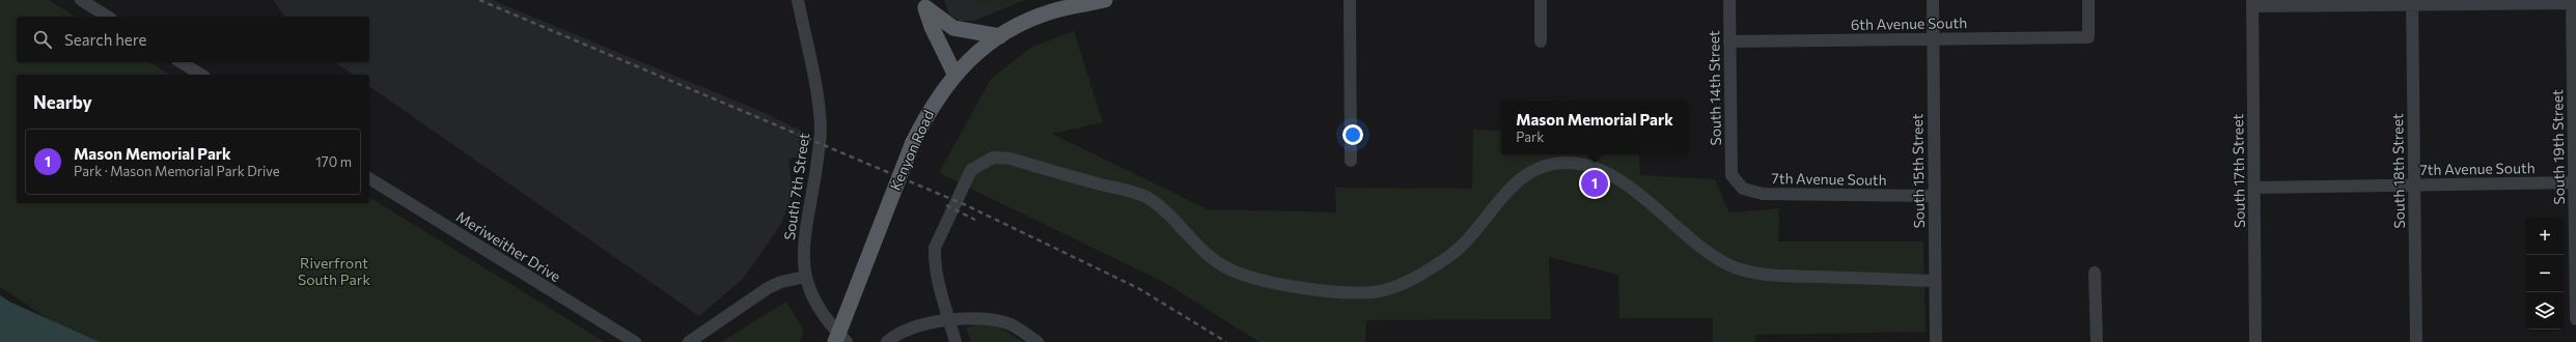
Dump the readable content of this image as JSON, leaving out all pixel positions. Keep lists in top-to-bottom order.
{
  "streets": {
    "main road": ["Kenyon Road"],
    "street": [
      "6th Avenue South",
      "South 14th Street",
      "South 19th Street",
      "7th Avenue South",
      "South 15th Street",
      "South 17th Street",
      "South 18th Street",
      "South 7th Street",
      "Meriweither Drive"
    ]
  },
  "crossings": [
    ["6th Avenue South", "South 14th Street"],
    ["6th Avenue South", "South 15th Street"],
    ["South 14th Street", "7th Avenue South"],
    ["South 19th Street", "7th Avenue South"],
    ["7th Avenue South", "South 15th Street"],
    ["7th Avenue South", "South 17th Street"],
    ["7th Avenue South", "South 18th Street"]
  ],
  "parks": ["Riverfront South Park"],
  "page": {
    "search": "Search here",
    "heading": "Nearby",
    "popup": ["Mason Memorial Park", "Park"],
    "list": [
      {
        "mark": "1",
        "name": "Mason Memorial Park",
        "note": "Park · Mason Memorial Park Drive",
        "value": "170 m"
      }
    ],
    "pins": "1",
    "map_buttons": ["+", "−"]
  }
}
